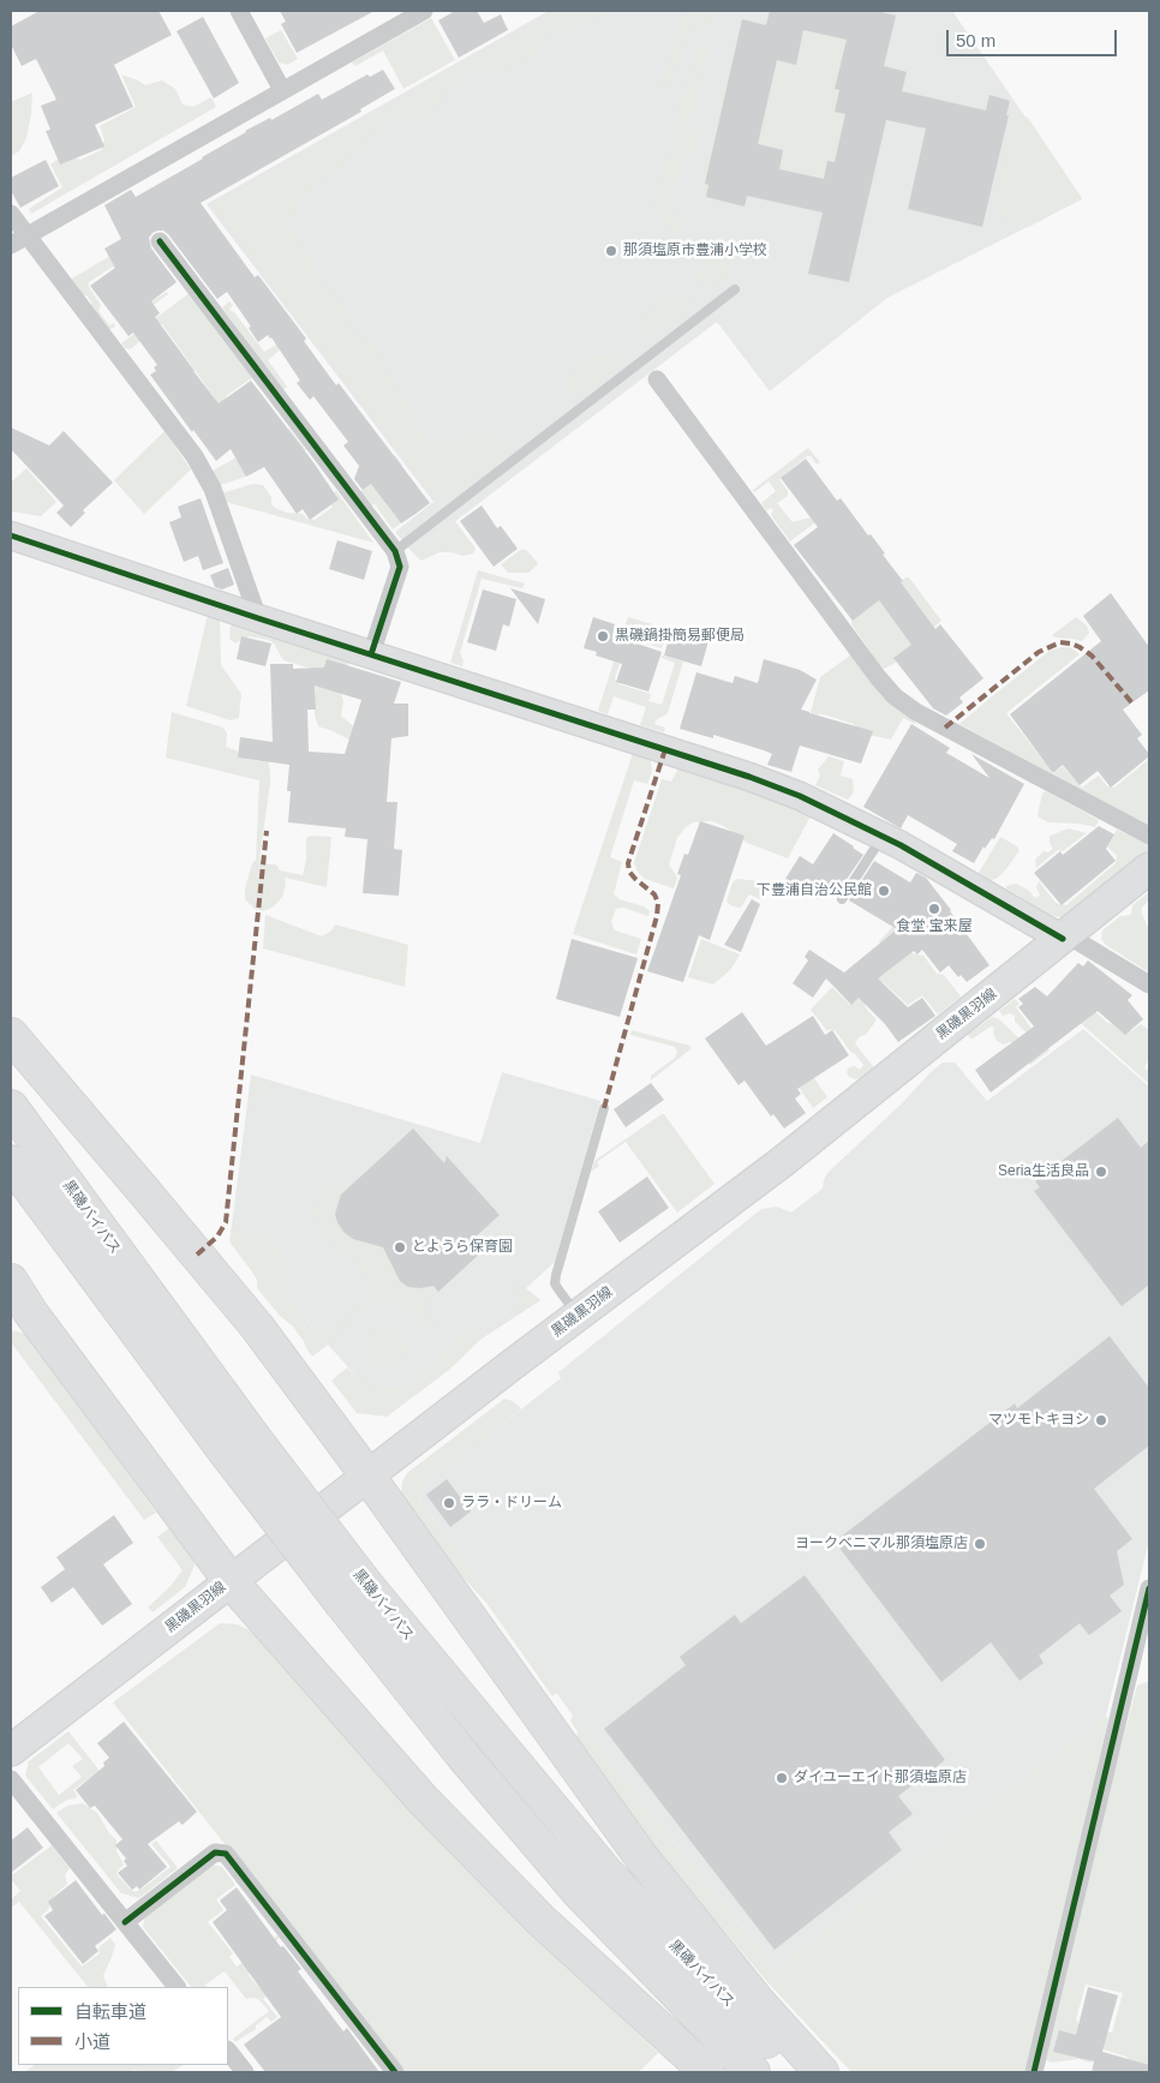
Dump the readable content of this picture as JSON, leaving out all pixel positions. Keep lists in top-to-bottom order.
{
  "streets": {
    "highway": ["黒磯バイパス"],
    "main road": ["黒磯黒羽線"]
  },
  "places": [
    "那須塩原市豊浦小学校",
    "黒磯鍋掛簡易郵便局",
    "下豊浦自治公民館",
    "食堂 宝来屋",
    "Seria生活良品",
    "とようら保育園",
    "マツモトキヨシ",
    "ララ・ドリーム",
    "ヨークベニマル那須塩原店",
    "ダイユーエイト那須塩原店"
  ],
  "legend": ["自転車道", "小道"],
  "scale_bar": "50 m"
}
